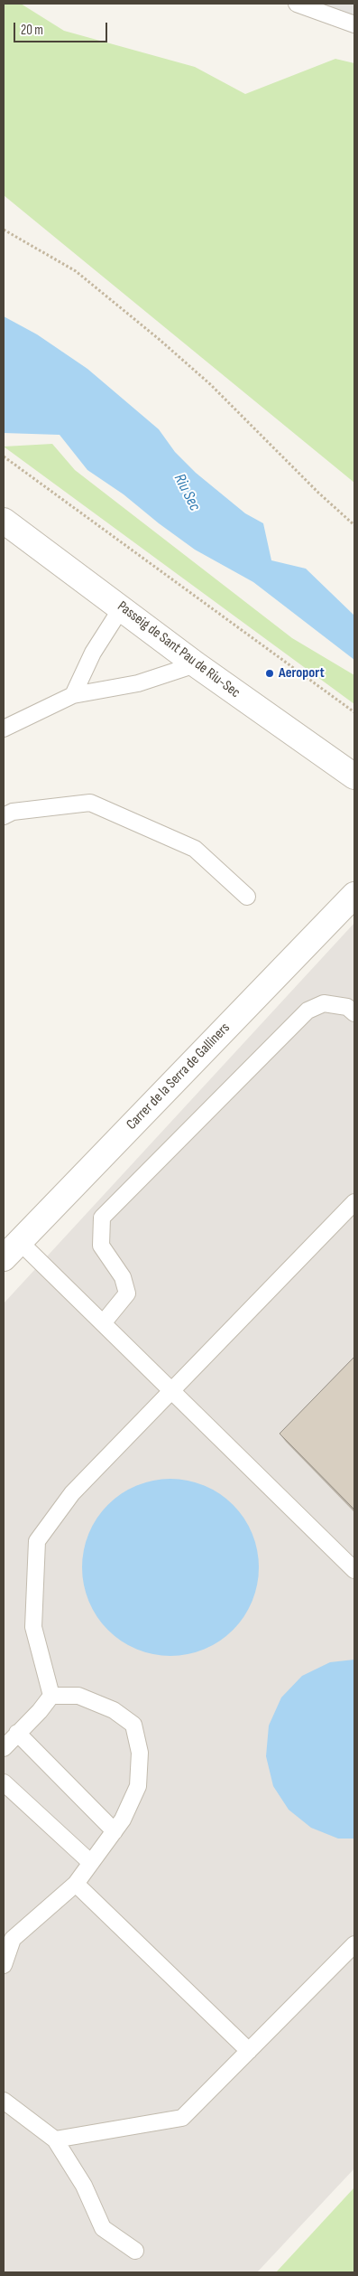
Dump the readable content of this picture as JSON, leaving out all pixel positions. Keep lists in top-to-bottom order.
{
  "streets": {
    "street": ["Passeig de Sant Pau de Riu-Sec", "Carrer de la Serra de Galliners"]
  },
  "water": ["Riu Sec"],
  "places": ["Aeroport"],
  "scale_bar": "20 m"
}
